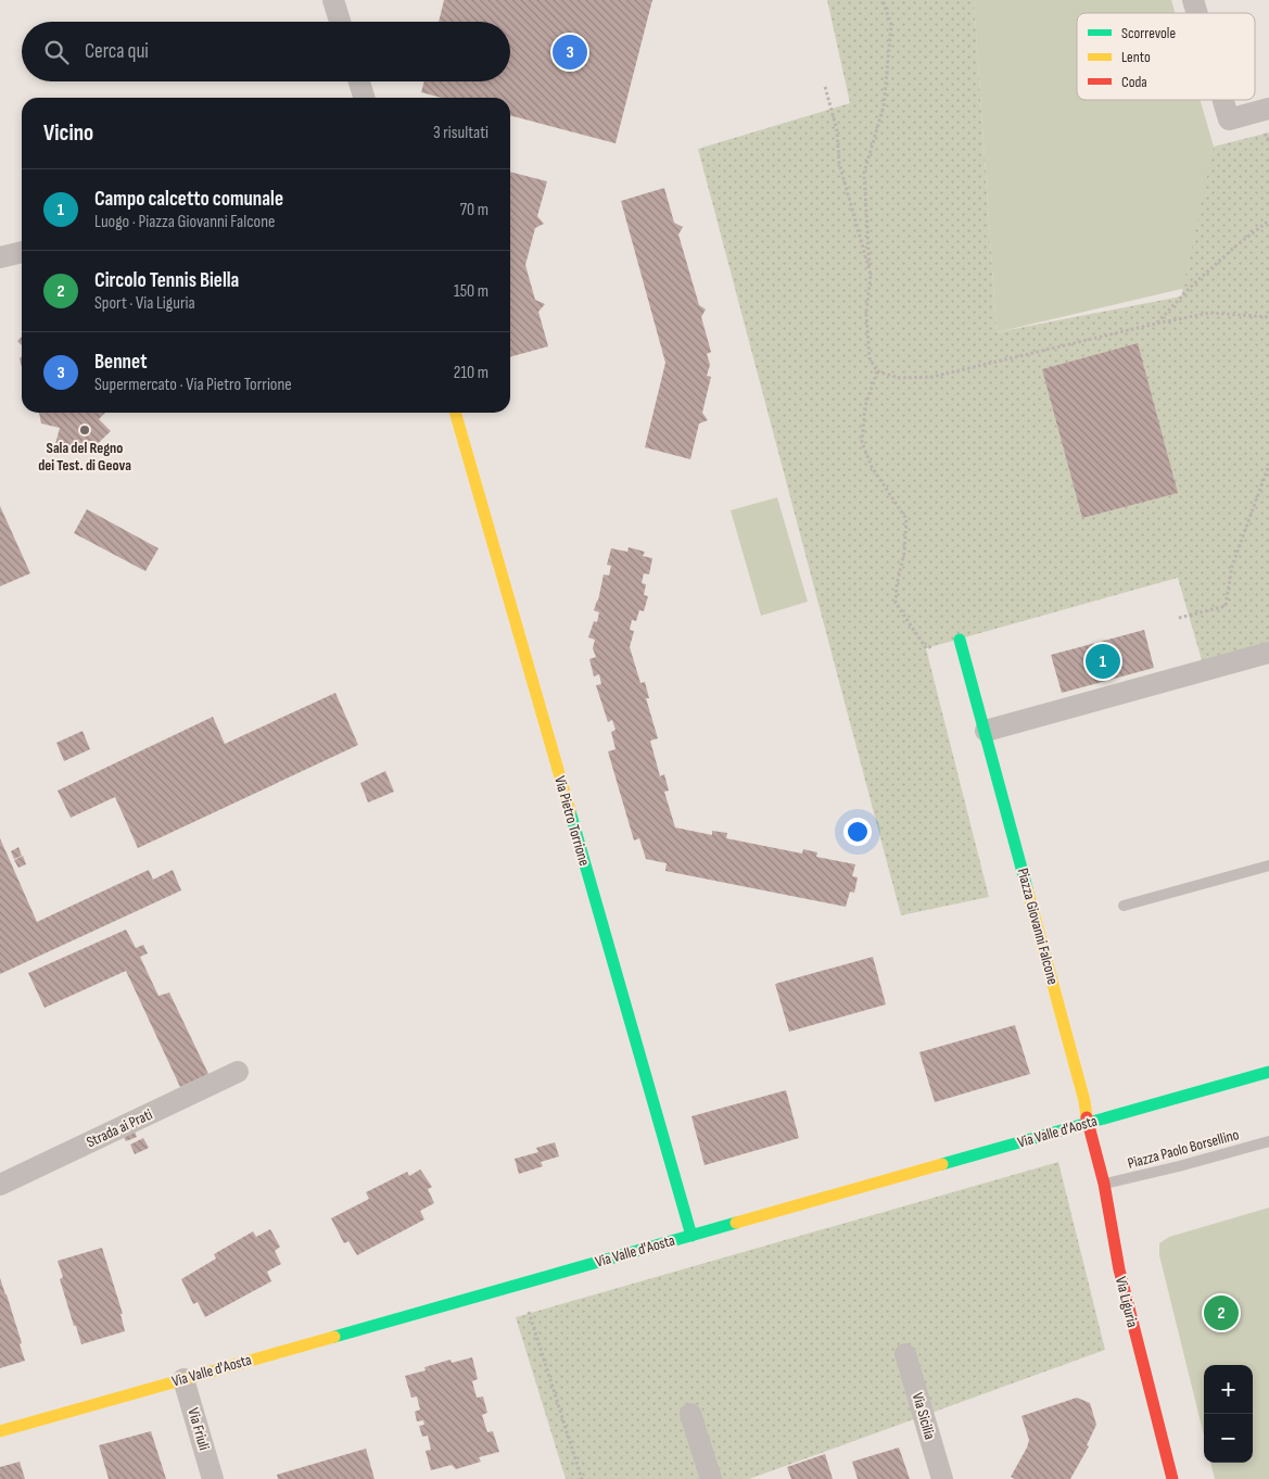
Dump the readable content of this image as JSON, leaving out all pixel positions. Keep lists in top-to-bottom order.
{
  "streets": {
    "street": [
      "Via Pietro Torrione",
      "Piazza Giovanni Falcone",
      "Strada ai Prati",
      "Via Valle d'Aosta",
      "Via Liguria",
      "Via Sicilia",
      "Via Friuli"
    ],
    "lane": ["Piazza Paolo Borsellino"]
  },
  "crossings": [
    ["Via Pietro Torrione", "Via Valle d'Aosta"],
    ["Piazza Giovanni Falcone", "Via Valle d'Aosta"],
    ["Piazza Giovanni Falcone", "Via Liguria"],
    ["Via Valle d'Aosta", "Via Liguria"],
    ["Via Valle d'Aosta", "Via Friuli"],
    ["Piazza Paolo Borsellino", "Via Liguria"]
  ],
  "places": ["Sala del Regno dei Test. di Geova"],
  "legend": ["Scorrevole", "Lento", "Coda"],
  "page": {
    "search": "Cerca qui",
    "pins": ["3", "1", "2"],
    "heading": ["Vicino", "3 risultati"],
    "list": [
      {
        "mark": "1",
        "name": "Campo calcetto comunale",
        "note": "Luogo · Piazza Giovanni Falcone",
        "value": "70 m"
      },
      {
        "mark": "2",
        "name": "Circolo Tennis Biella",
        "note": "Sport · Via Liguria",
        "value": "150 m"
      },
      {
        "mark": "3",
        "name": "Bennet",
        "note": "Supermercato · Via Pietro Torrione",
        "value": "210 m"
      }
    ],
    "map_buttons": ["+", "−"]
  }
}
